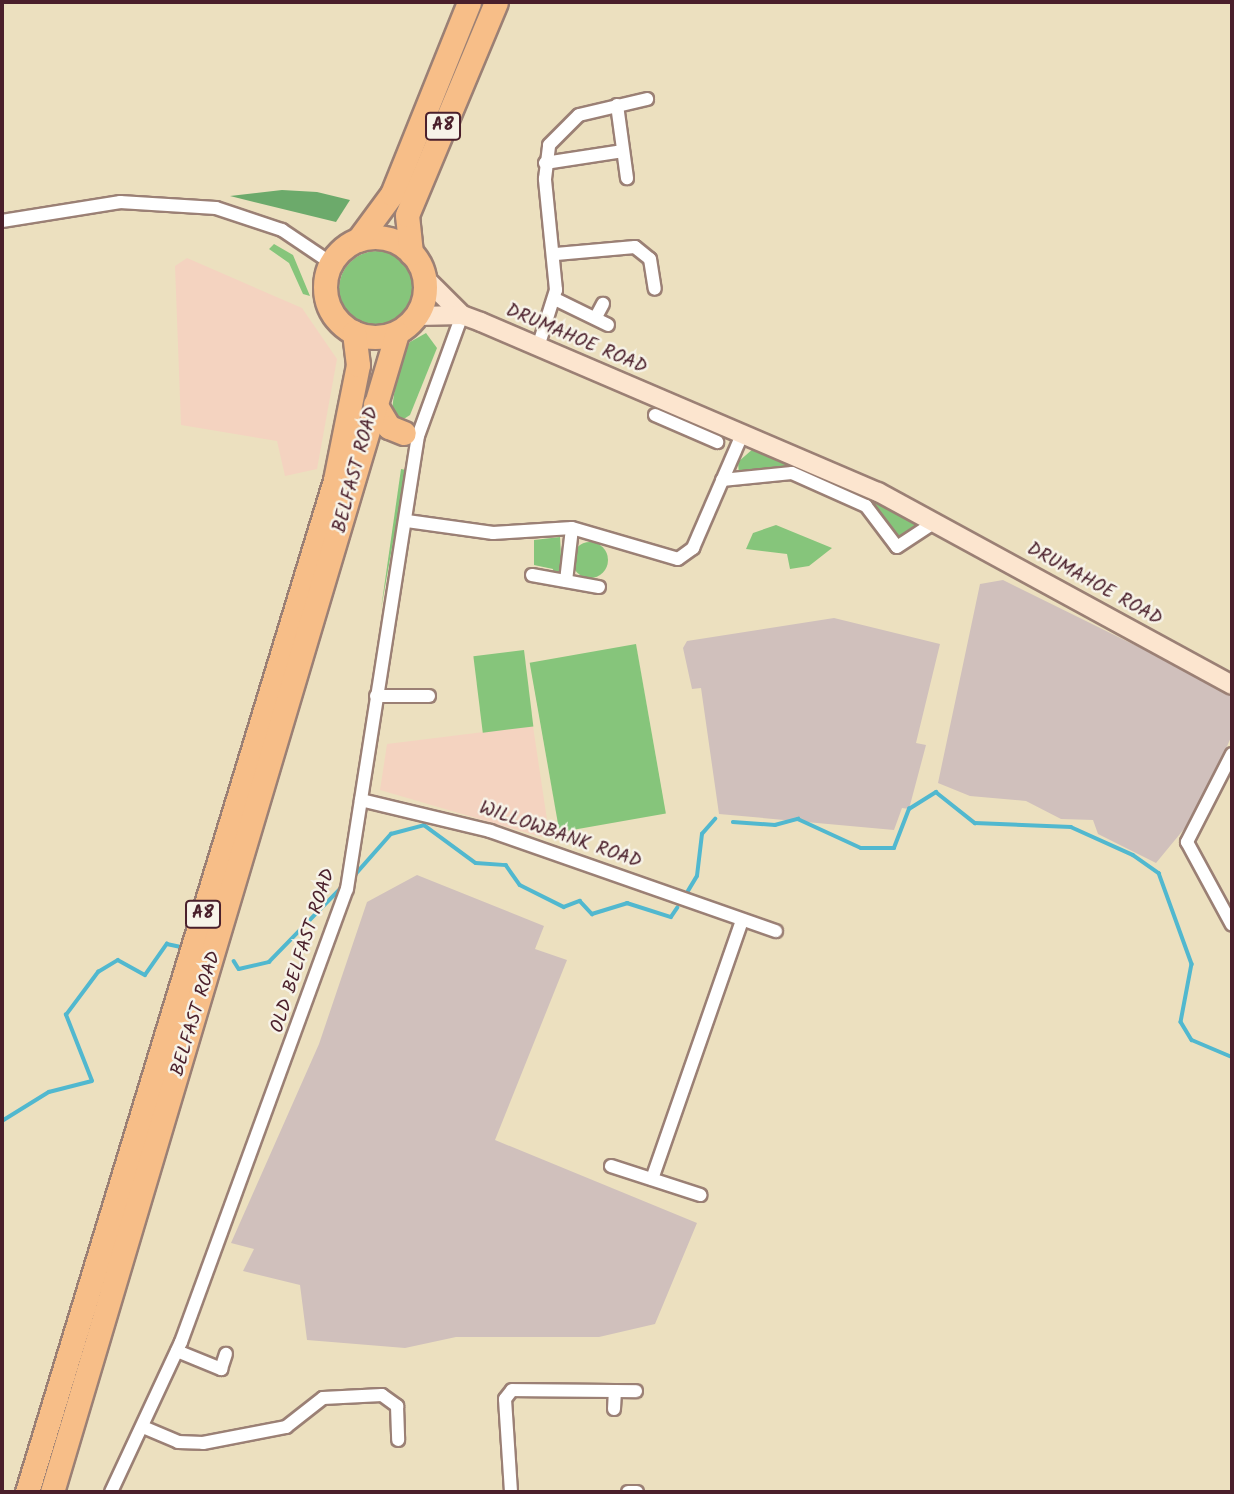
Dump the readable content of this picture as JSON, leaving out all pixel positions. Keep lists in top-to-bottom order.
{
  "streets": {
    "highway": ["A8", "BELFAST ROAD"],
    "main road": ["DRUMAHOE ROAD"],
    "street": ["WILLOWBANK ROAD", "OLD BELFAST ROAD"]
  },
  "crossings": [
    ["A8", "DRUMAHOE ROAD"],
    ["A8", "BELFAST ROAD"],
    ["DRUMAHOE ROAD", "BELFAST ROAD"],
    ["DRUMAHOE ROAD", "OLD BELFAST ROAD"],
    ["WILLOWBANK ROAD", "OLD BELFAST ROAD"]
  ]
}
